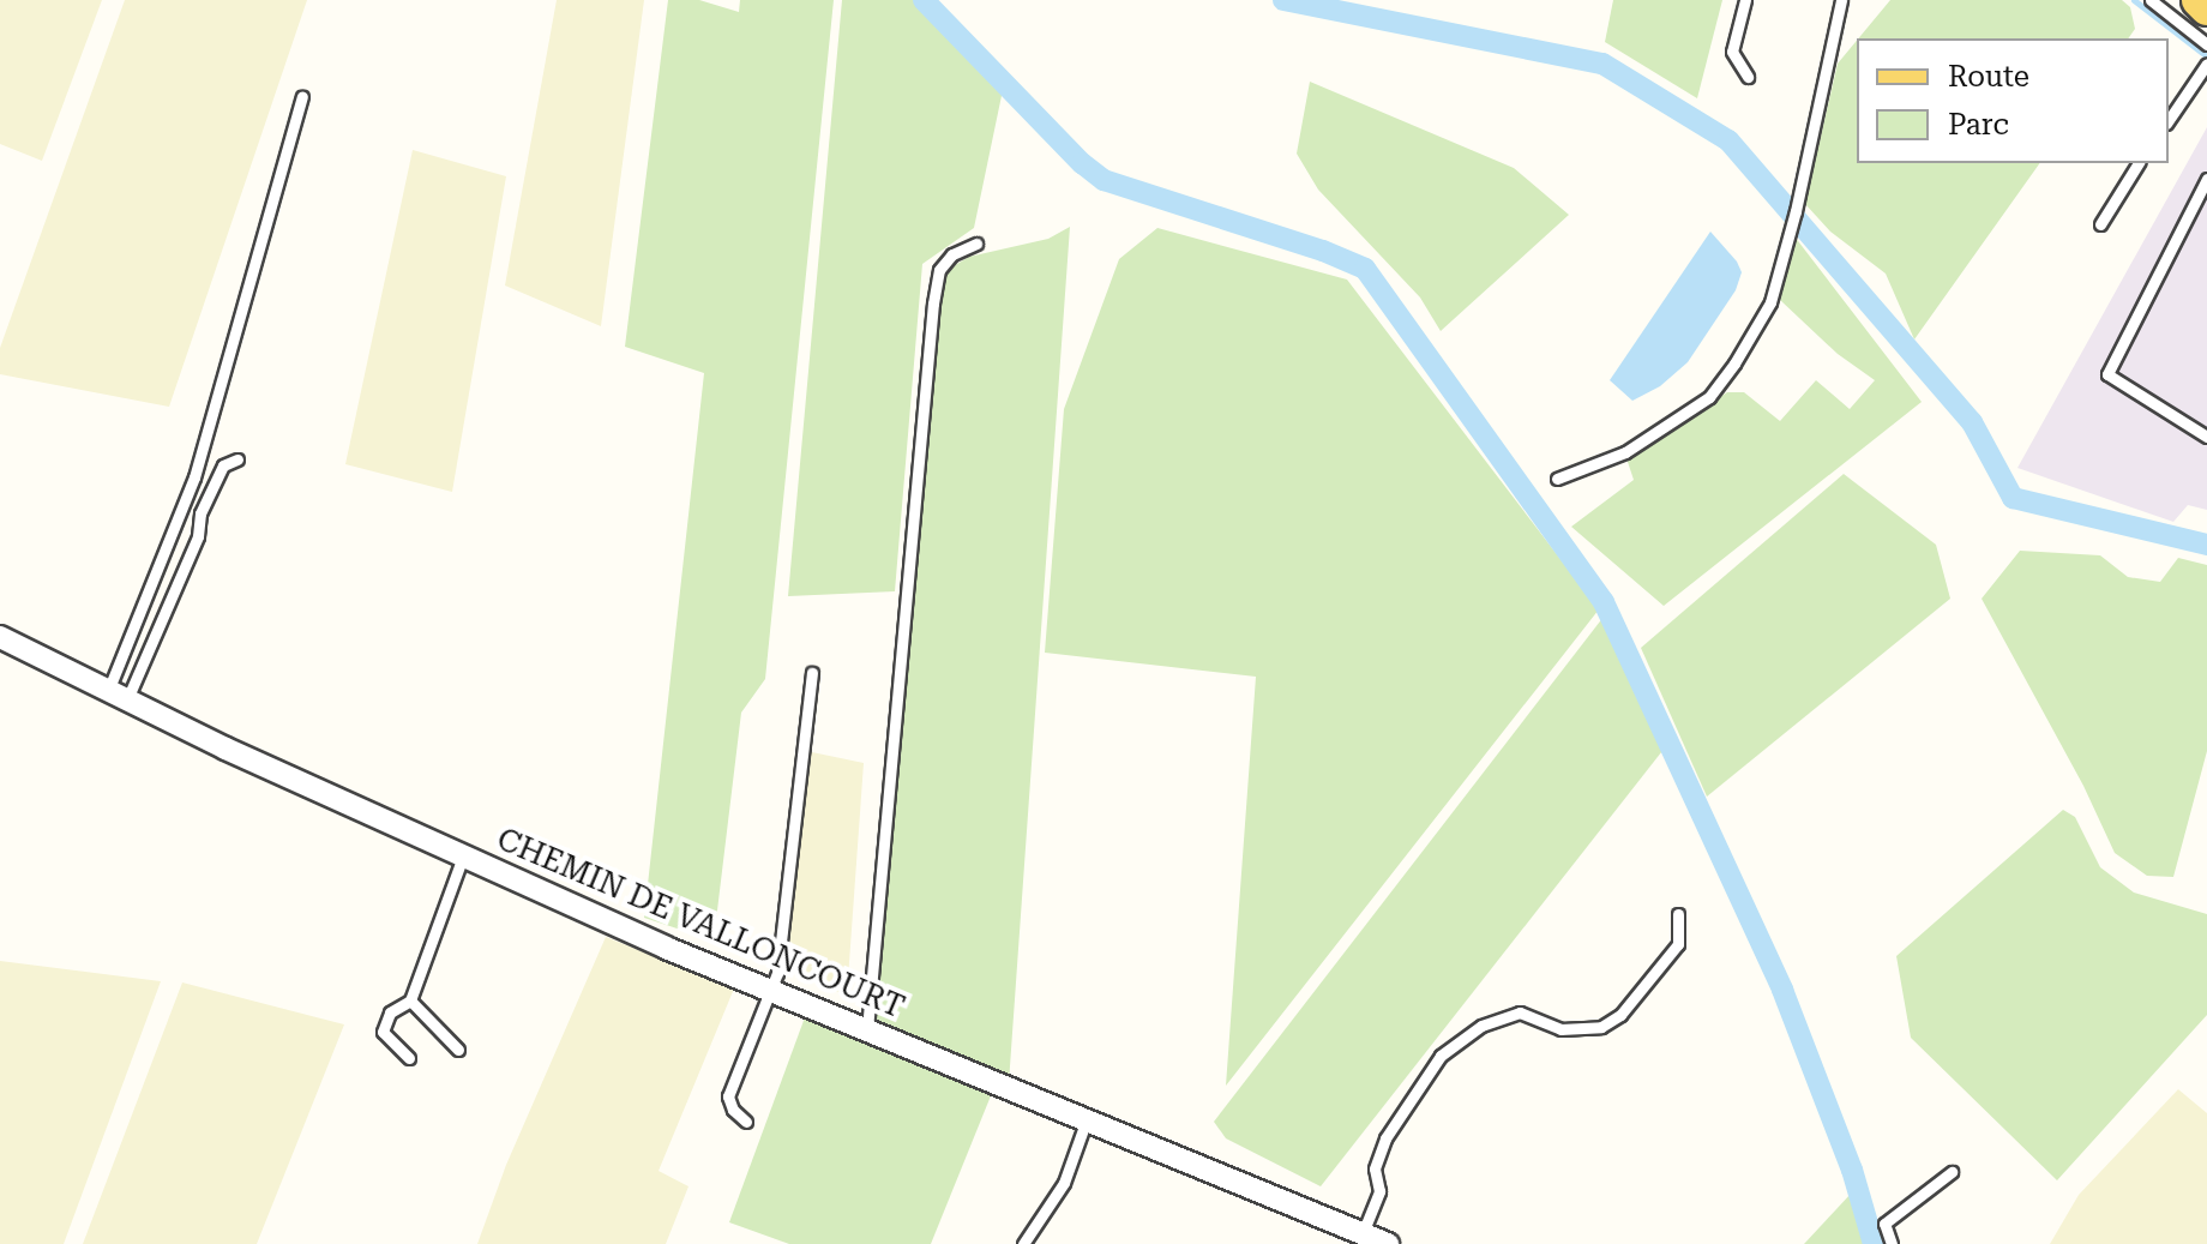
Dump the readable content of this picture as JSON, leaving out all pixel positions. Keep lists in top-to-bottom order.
{
  "streets": {
    "street": ["CHEMIN DE VALLONCOURT"]
  },
  "legend": ["Route", "Parc"]
}
